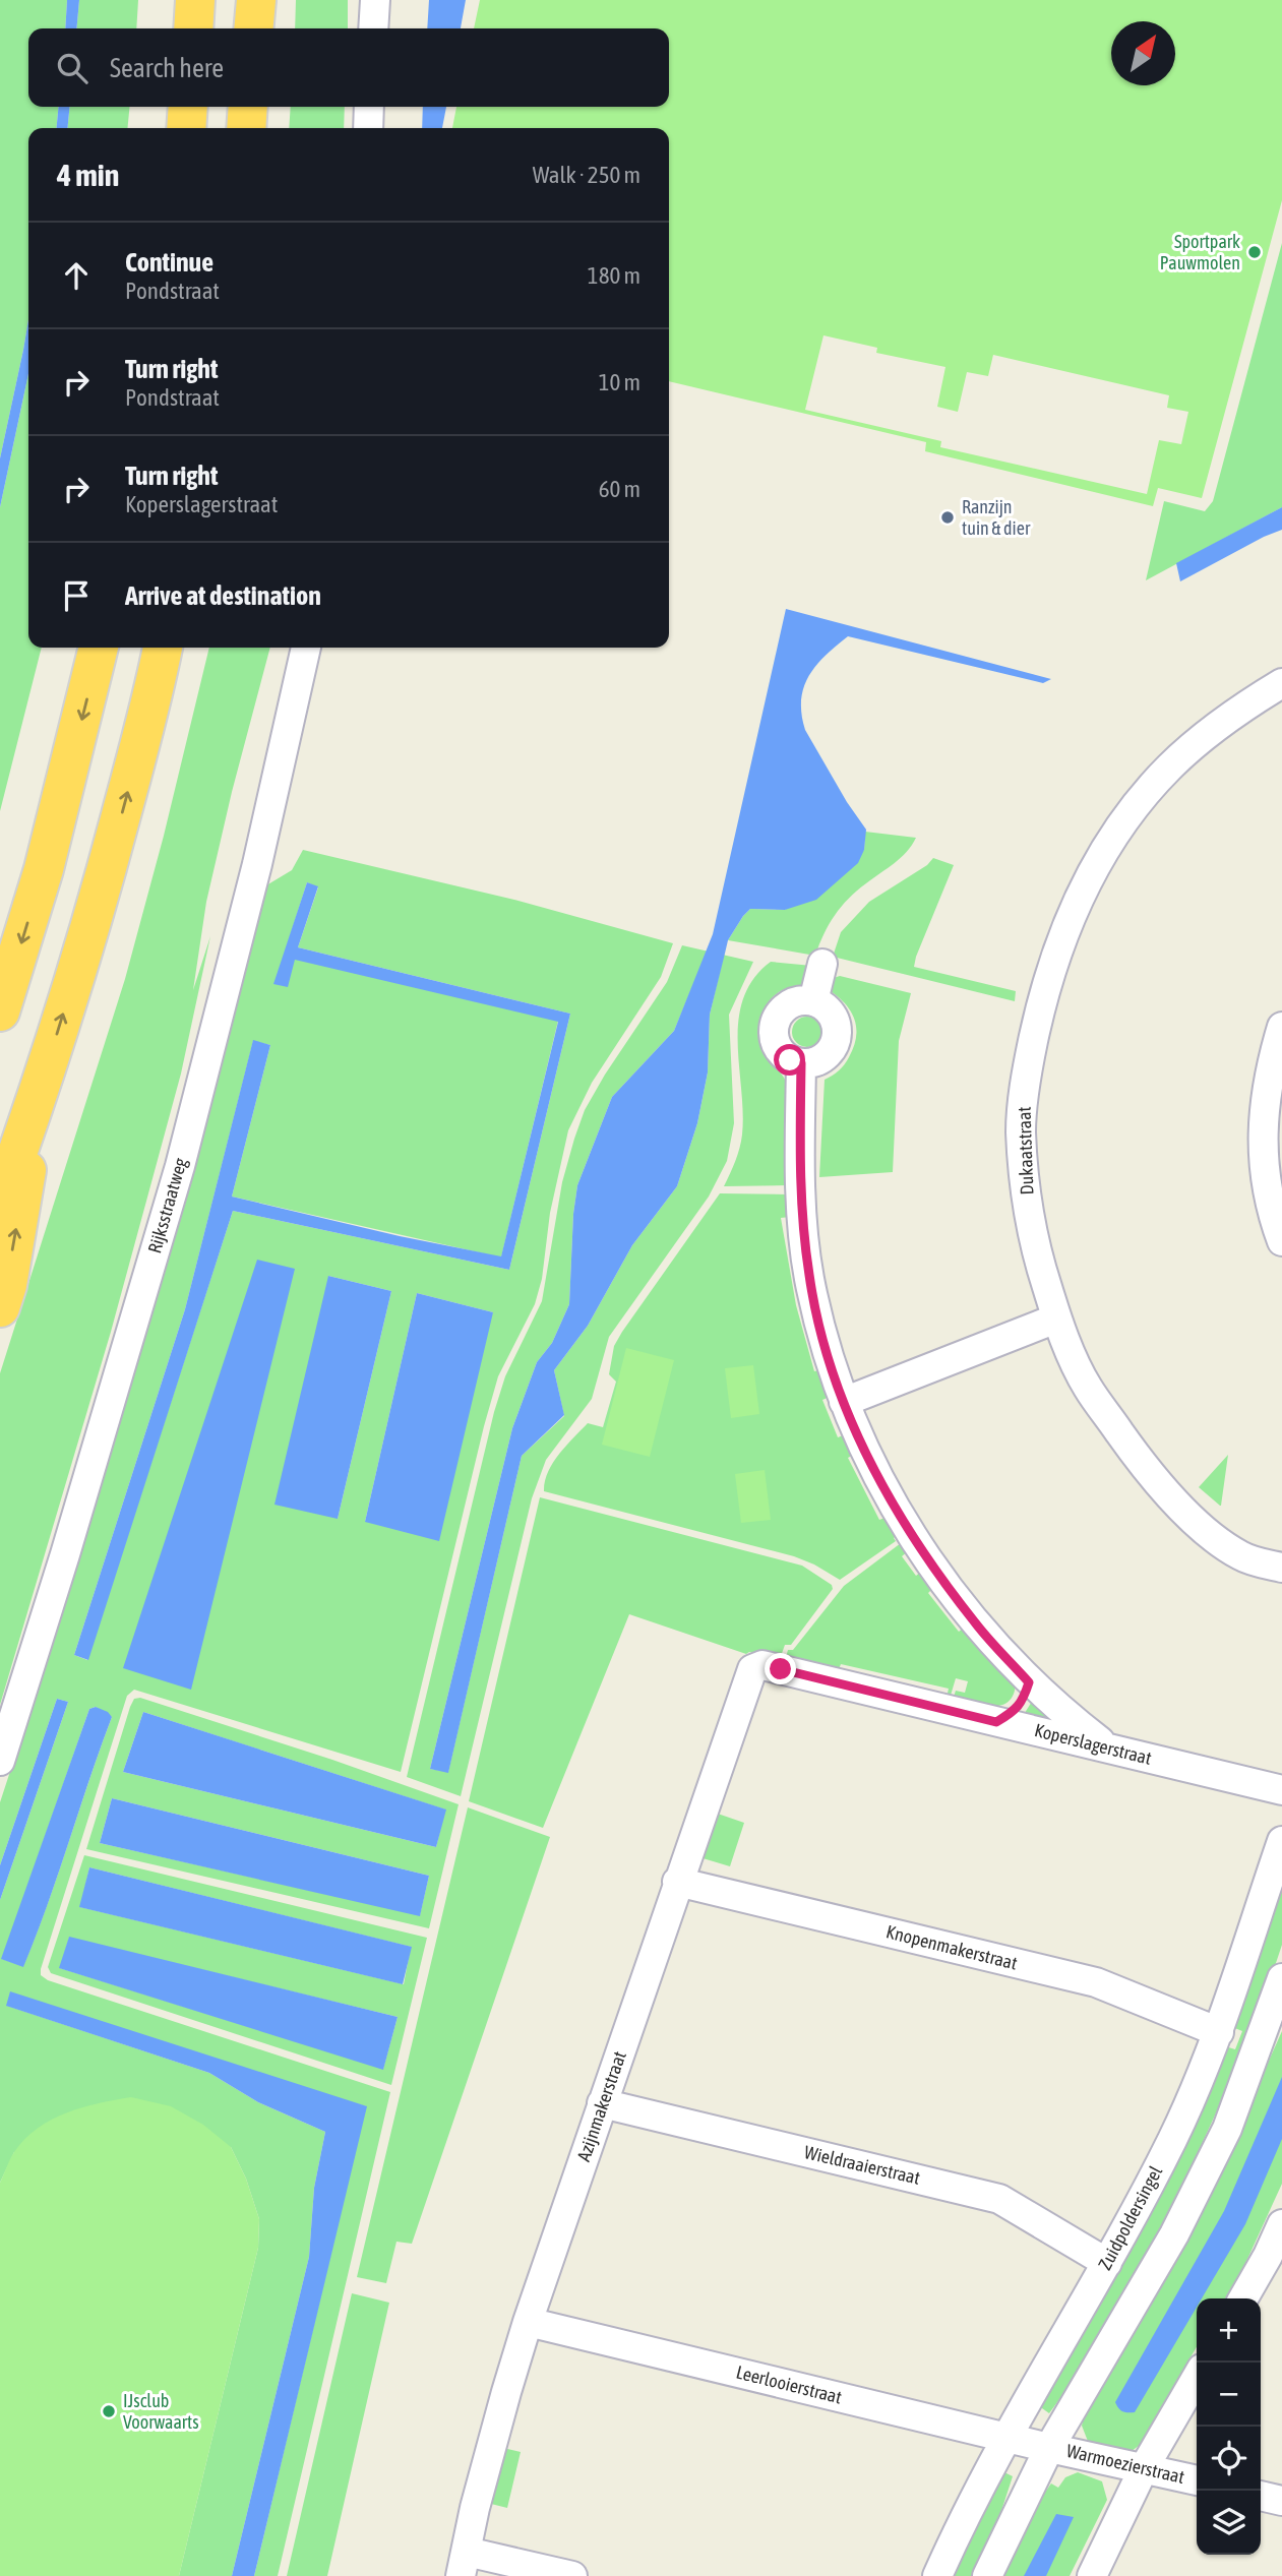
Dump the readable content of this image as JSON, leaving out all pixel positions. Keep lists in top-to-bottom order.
{
  "streets": {
    "street": [
      "Dukaatstraat",
      "Rijksstraatweg",
      "Koperslagerstraat",
      "Knopenmakerstraat",
      "Azijnmakerstraat",
      "Wieldraaierstraat",
      "Zuidpoldersingel",
      "Leerlooierstraat",
      "Warmoezierstraat"
    ]
  },
  "crossings": [
    ["Koperslagerstraat", "Azijnmakerstraat"],
    ["Knopenmakerstraat", "Azijnmakerstraat"],
    ["Knopenmakerstraat", "Zuidpoldersingel"],
    ["Azijnmakerstraat", "Wieldraaierstraat"],
    ["Azijnmakerstraat", "Leerlooierstraat"],
    ["Wieldraaierstraat", "Zuidpoldersingel"],
    ["Zuidpoldersingel", "Leerlooierstraat"],
    ["Leerlooierstraat", "Warmoezierstraat"]
  ],
  "places": ["Sportpark Pauwmolen", "Ranzijn tuin & dier", "IJsclub Voorwaarts"],
  "north": "top right",
  "page": {
    "search": "Search here",
    "heading": ["4 min", "Walk · 250 m"],
    "list": [
      ["Continue", "Pondstraat", "180 m"],
      ["Turn right", "Pondstraat", "10 m"],
      ["Turn right", "Koperslagerstraat", "60 m"],
      "Arrive at destination"
    ],
    "map_buttons": ["+", "−"]
  }
}
